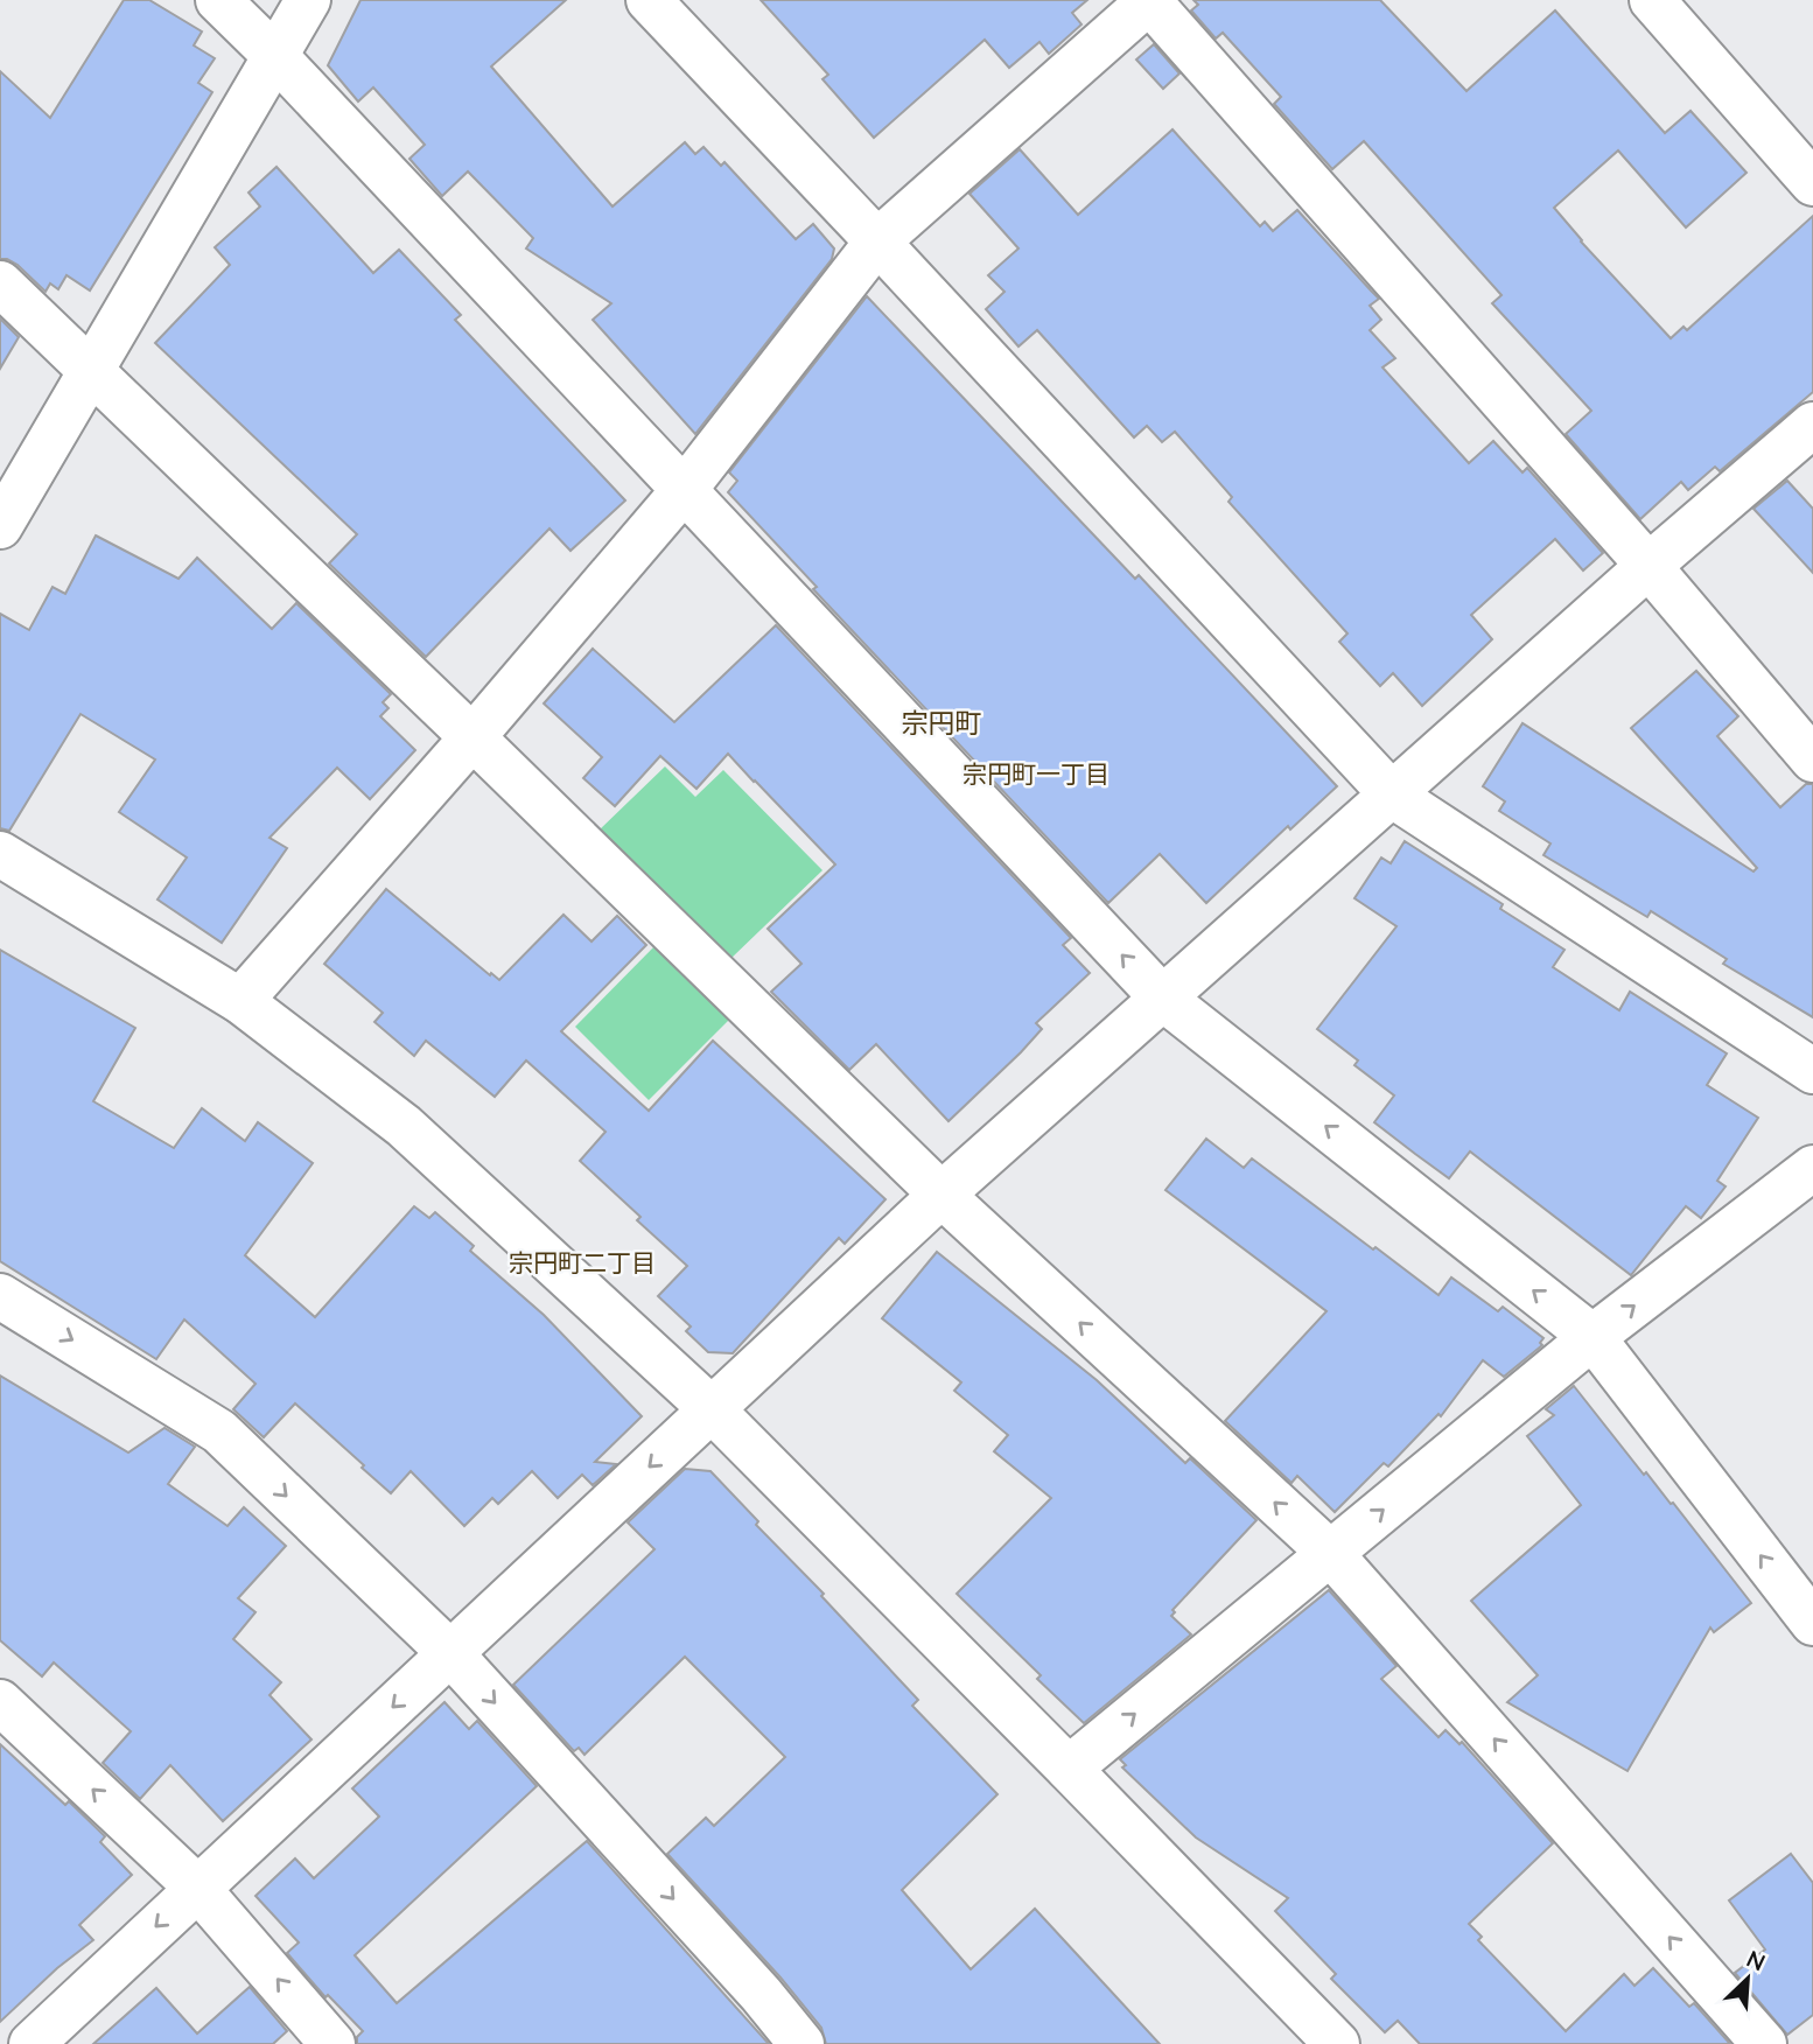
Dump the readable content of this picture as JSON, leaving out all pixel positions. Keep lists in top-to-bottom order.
{
  "districts": ["宗円町", "宗円町一丁目", "宗円町二丁目"],
  "north": "top right"
}
